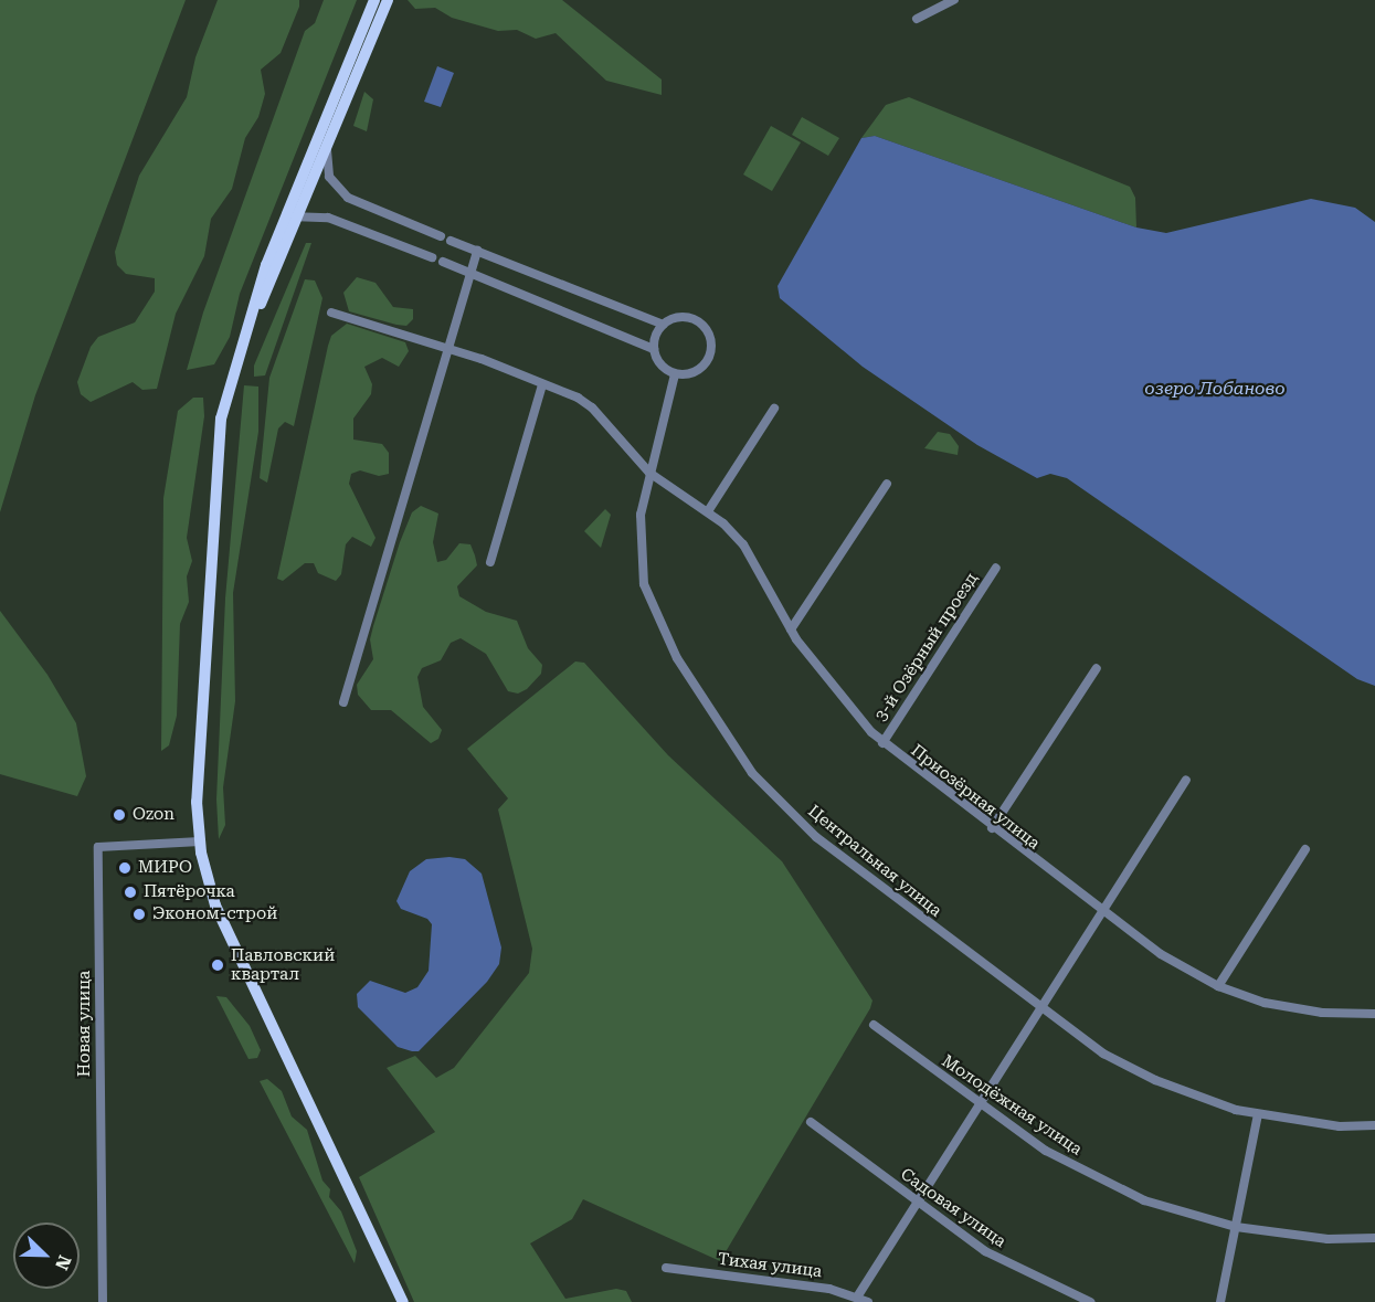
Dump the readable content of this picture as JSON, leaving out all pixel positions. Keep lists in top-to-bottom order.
{
  "streets": {
    "street": [
      "3-й Озёрный проезд",
      "Приозёрная улица",
      "Центральная улица",
      "Новая улица",
      "Молодёжная улица",
      "Садовая улица",
      "Тихая улица"
    ]
  },
  "crossings": [
    ["3-й Озёрный проезд", "Приозёрная улица"],
    ["Приозёрная улица", "Центральная улица"]
  ],
  "water": ["озеро Лобаново"],
  "places": [
    "Ozon",
    "МИРО",
    "Пятёрочка",
    "Эконом-строй",
    "Павловский квартал"
  ],
  "north": "bottom right"
}
